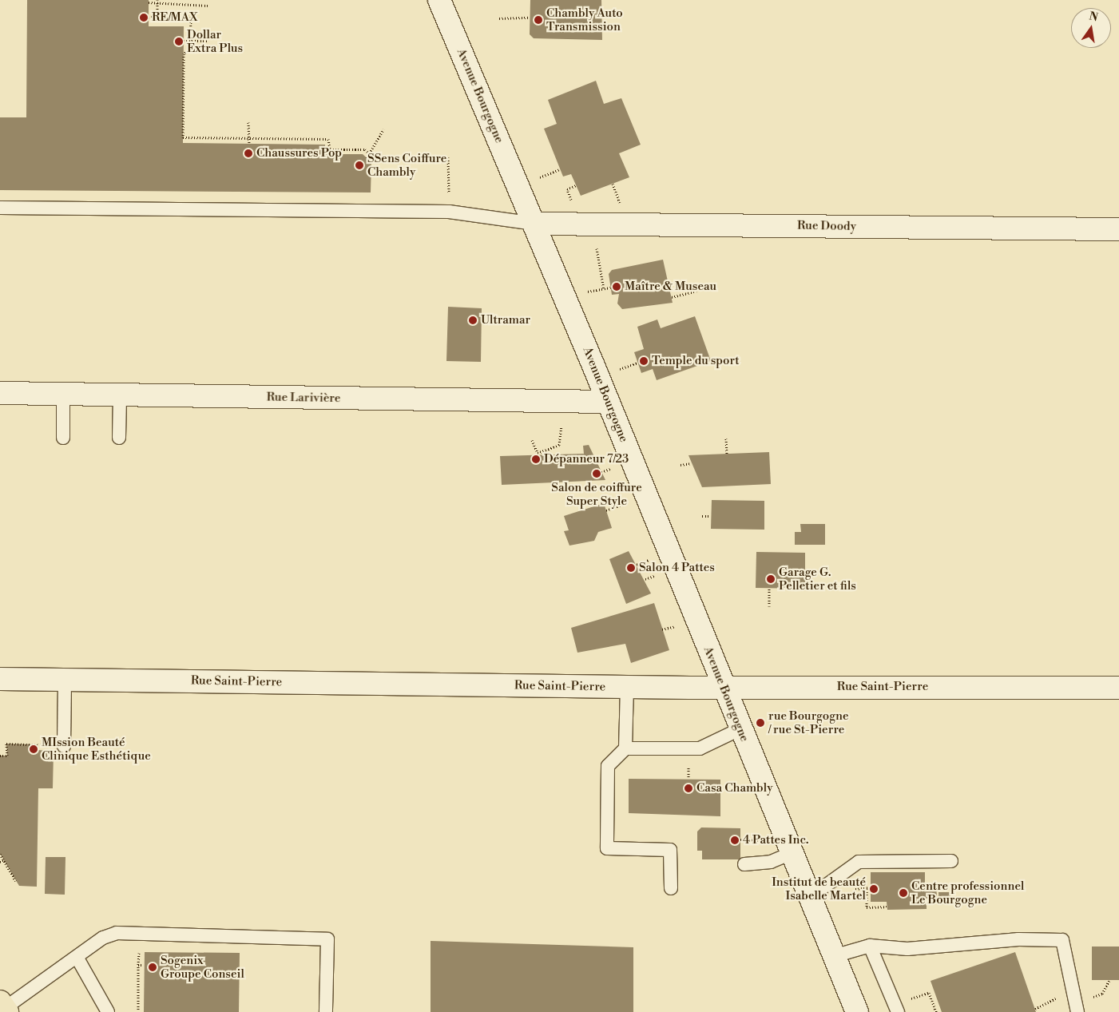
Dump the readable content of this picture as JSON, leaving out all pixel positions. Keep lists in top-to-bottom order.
{
  "streets": {
    "street": [
      "Avenue Bourgogne",
      "Rue Doody",
      "Rue Larivière",
      "Rue Saint-Pierre"
    ]
  },
  "crossings": [
    ["Avenue Bourgogne", "Rue Doody"],
    ["Avenue Bourgogne", "Rue Larivière"],
    ["Avenue Bourgogne", "Rue Saint-Pierre"]
  ],
  "places": [
    "RE/MAX",
    "Chambly Auto Transmission",
    "Dollar Extra Plus",
    "Chaussures Pop",
    "SSens Coiffure Chambly",
    "Maître & Museau",
    "Ultramar",
    "Temple du sport",
    "Dépanneur 7/23",
    "Salon de coiffure Super Style",
    "Salon 4 Pattes",
    "Garage G. Pelletier et fils",
    "rue Bourgogne / rue St-Pierre",
    "MIssion Beauté Clinique Esthétique",
    "Casa Chambly",
    "4 Pattes Inc.",
    "Institut de beauté Isabelle Martel",
    "Centre professionnel Le Bourgogne",
    "Sogenix Groupe Conseil"
  ],
  "north": "top"
}
